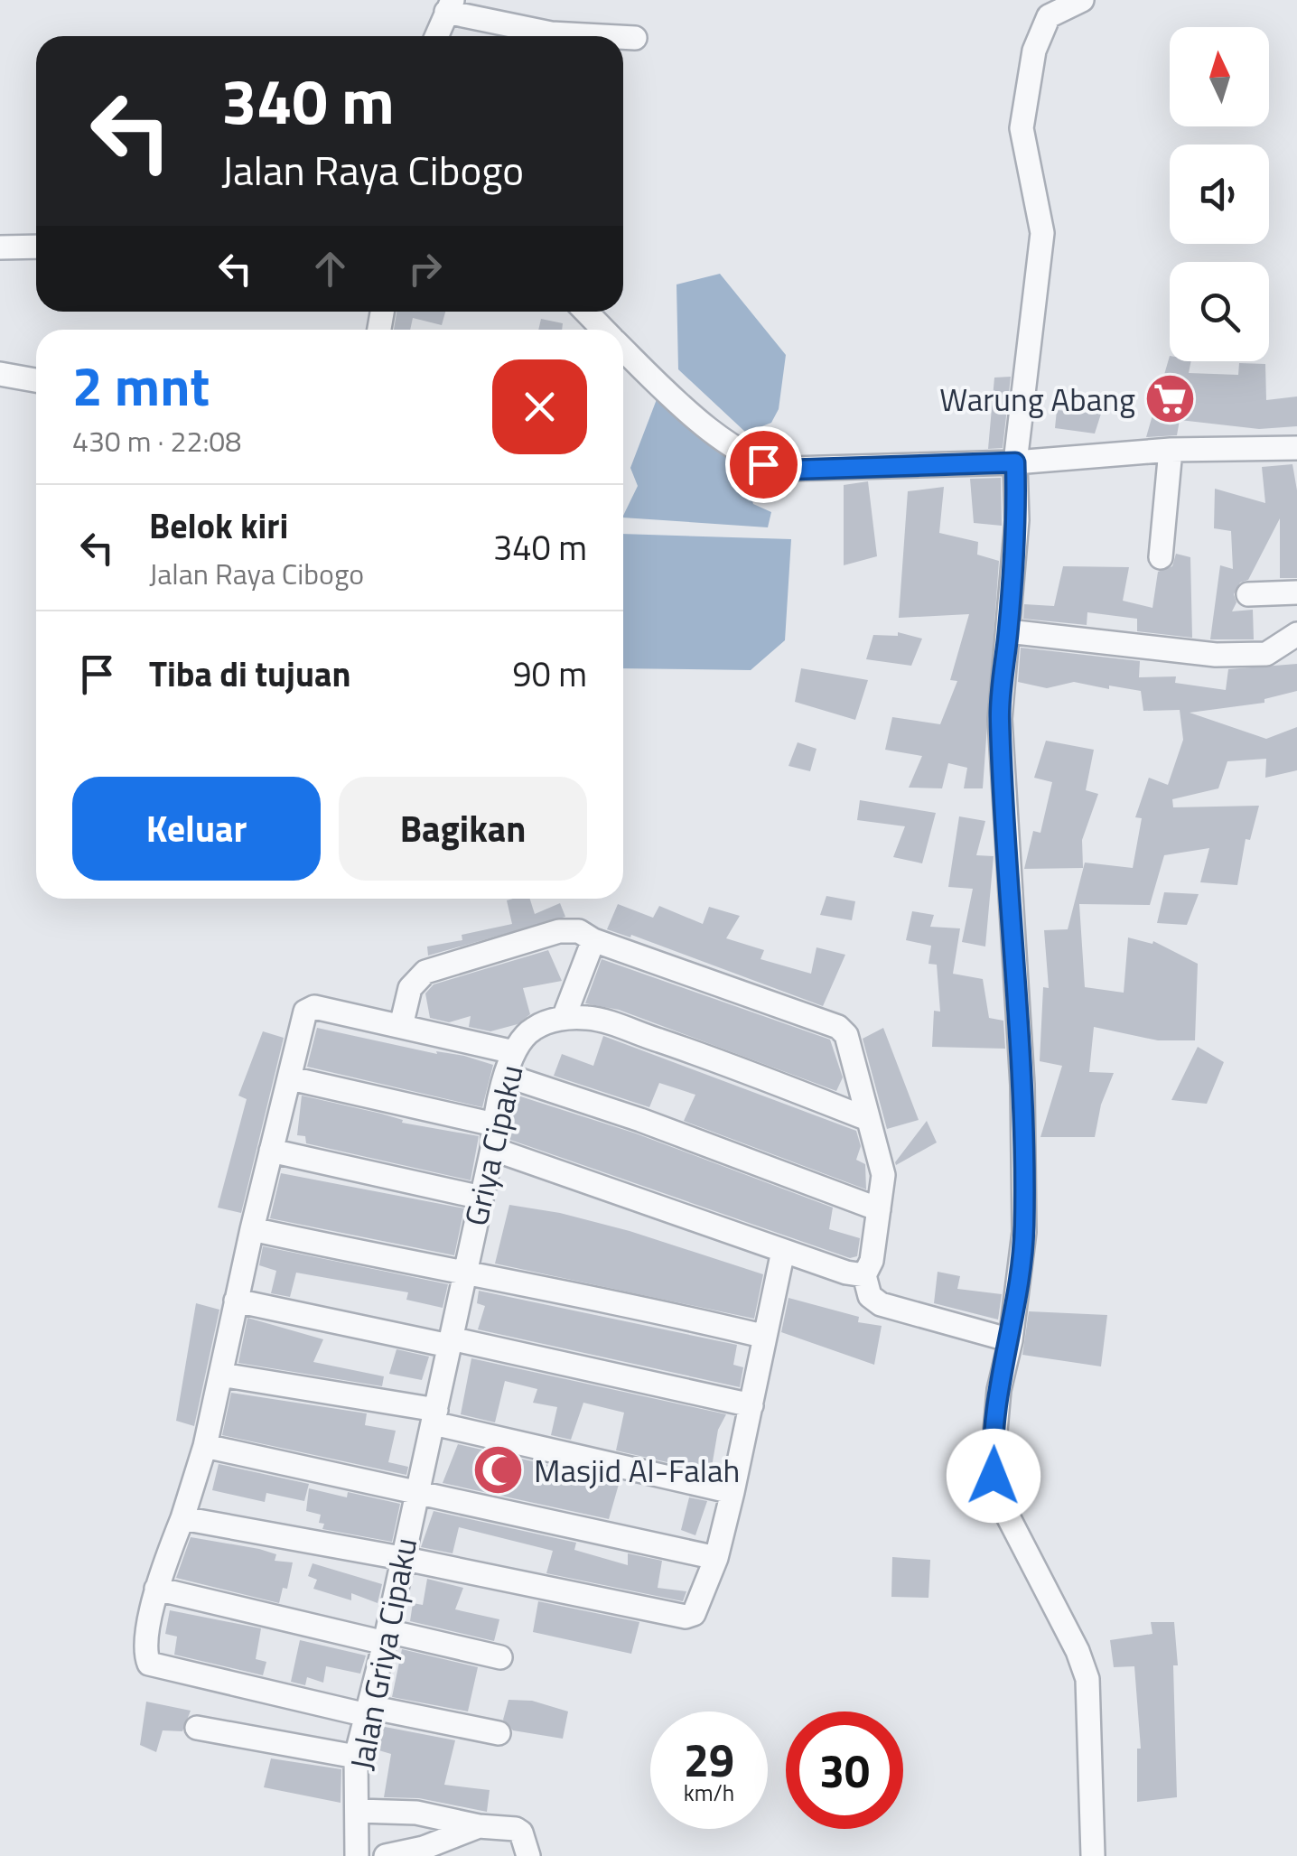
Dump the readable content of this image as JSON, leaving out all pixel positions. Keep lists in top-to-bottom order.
{
  "streets": {
    "street": ["Griya Cipaku", "Jalan Griya Cipaku"]
  },
  "crossings": [
    ["Griya Cipaku", "Jalan Griya Cipaku"]
  ],
  "places": {
    "supermarket": ["Warung Abang"],
    "mosque": ["Masjid Al-Falah"]
  },
  "north": "top",
  "page": {
    "turn": ["340 m", "Jalan Raya Cibogo"],
    "heading": ["2 mnt", "430 m · 22:08"],
    "list": [
      {
        "name": "Belok kiri",
        "note": "Jalan Raya Cibogo",
        "value": "340 m"
      },
      {
        "name": "Tiba di tujuan",
        "value": "90 m"
      }
    ],
    "buttons": ["Keluar", "Bagikan"],
    "speed": "29 km/h",
    "limit": "30"
  }
}
